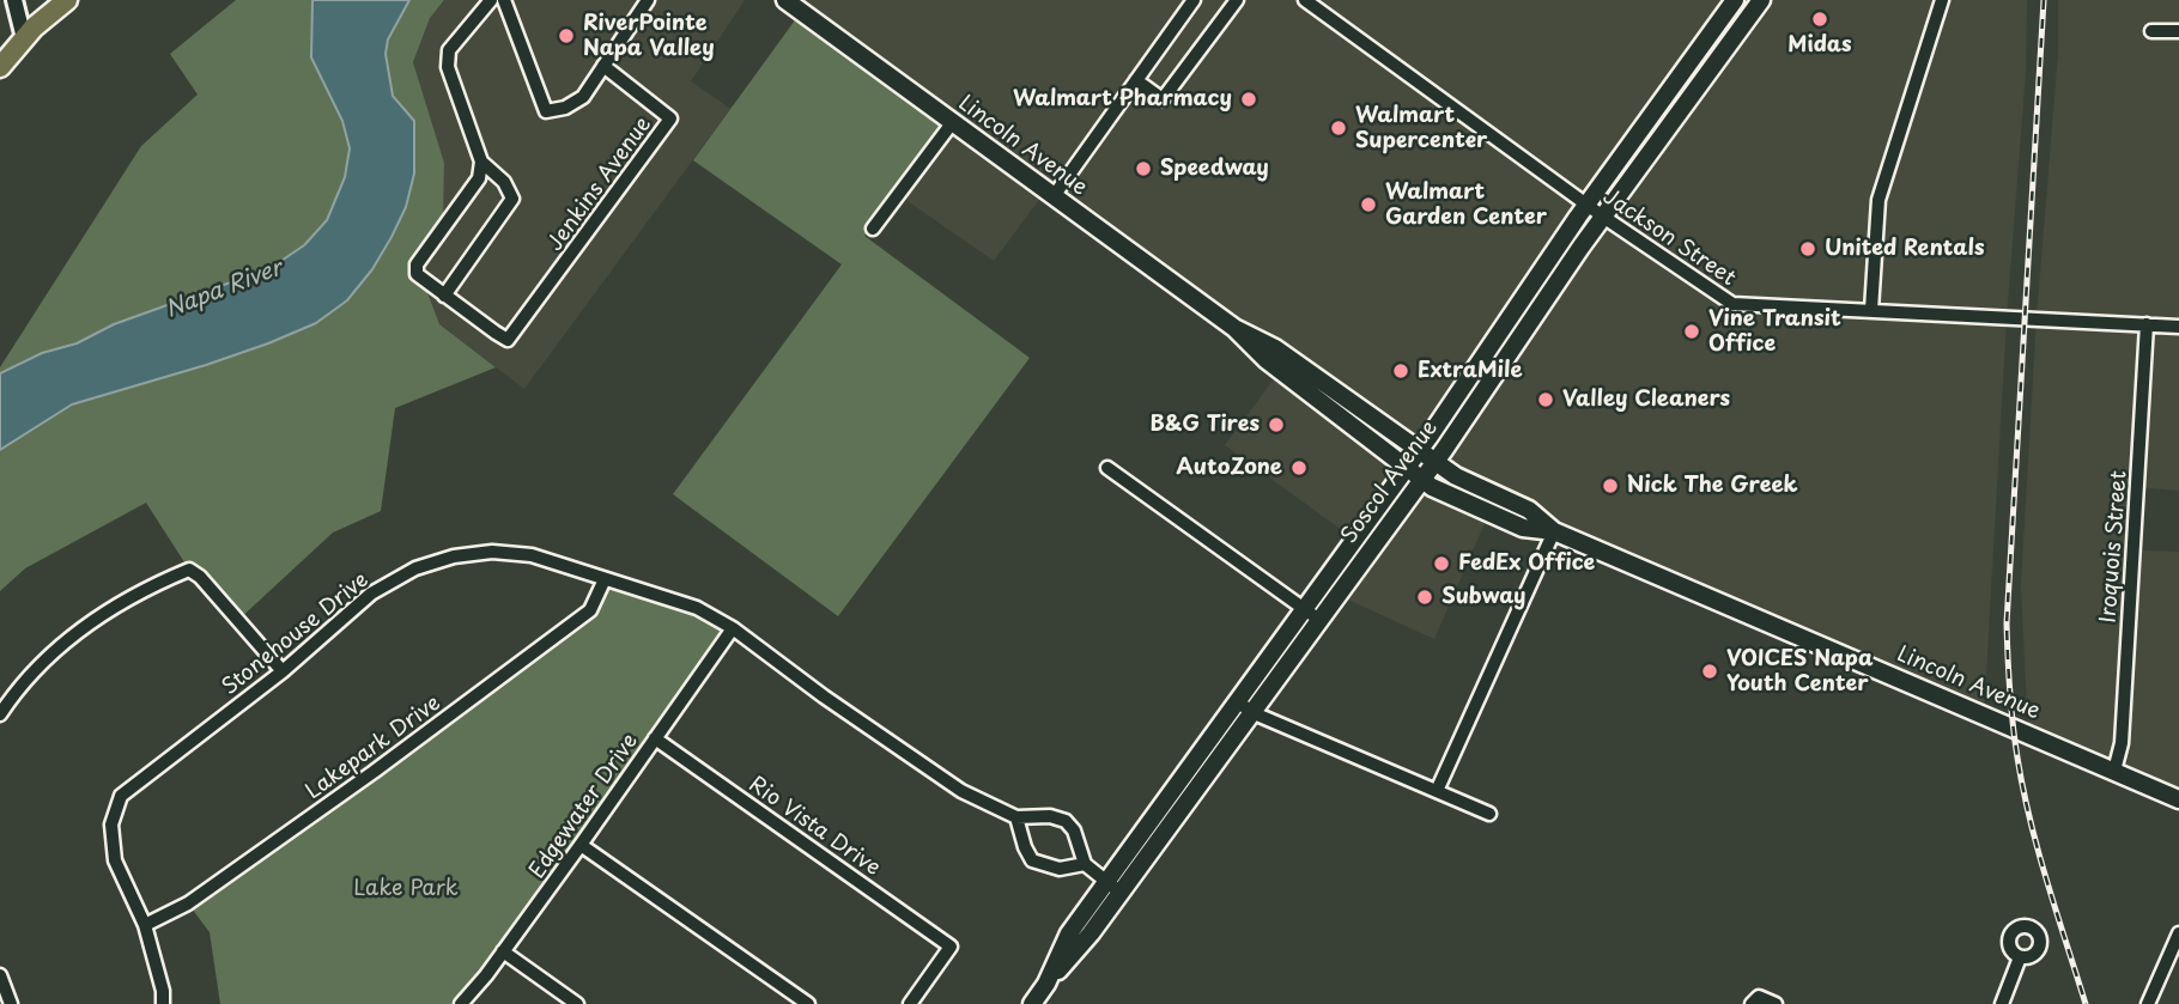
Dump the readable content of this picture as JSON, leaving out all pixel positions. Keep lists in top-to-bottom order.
{
  "streets": {
    "main road": ["Lincoln Avenue", "Soscol Avenue"],
    "street": [
      "Jenkins Avenue",
      "Jackson Street",
      "Iroquois Street",
      "Stonehouse Drive",
      "Lakepark Drive",
      "Edgewater Drive",
      "Rio Vista Drive"
    ]
  },
  "crossings": [
    ["Lincoln Avenue", "Soscol Avenue"],
    ["Lincoln Avenue", "Iroquois Street"],
    ["Jackson Street", "Soscol Avenue"],
    ["Jackson Street", "Iroquois Street"],
    ["Soscol Avenue", "Stonehouse Drive"],
    ["Stonehouse Drive", "Lakepark Drive"],
    ["Stonehouse Drive", "Edgewater Drive"],
    ["Edgewater Drive", "Rio Vista Drive"]
  ],
  "water": ["Napa River"],
  "parks": ["Lake Park"],
  "places": [
    "Midas",
    "RiverPointe Napa Valley",
    "Walmart Pharmacy",
    "Walmart Supercenter",
    "Speedway",
    "Walmart Garden Center",
    "United Rentals",
    "Vine Transit Office",
    "ExtraMile",
    "Valley Cleaners",
    "B&G Tires",
    "AutoZone",
    "Nick The Greek",
    "FedEx Office",
    "Subway",
    "VOICES Napa Youth Center"
  ]
}
